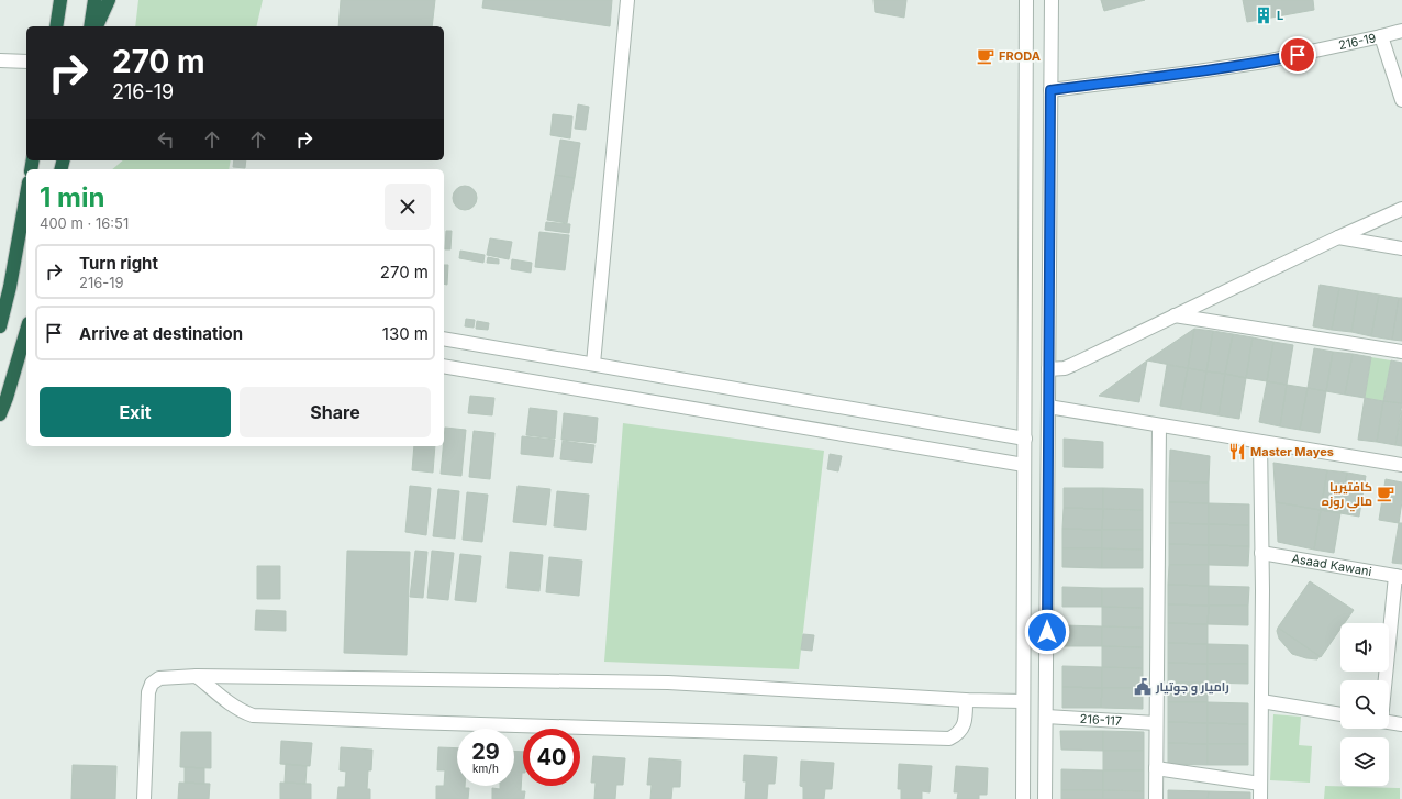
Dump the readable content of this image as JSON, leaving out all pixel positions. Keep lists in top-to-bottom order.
{
  "streets": {
    "street": ["216-19", "Asaad Kawani", "216-117"]
  },
  "places": {
    "building": ["L"],
    "cafe": ["FRODA", "كافتيريا مالي روزه"],
    "restaurant": ["Master Mayes"],
    "public building": ["رامیار و جوتیار"]
  },
  "page": {
    "turn": ["270 m", "216-19"],
    "heading": ["1 min", "400 m · 16:51"],
    "list": [
      {
        "name": "Turn right",
        "note": "216-19",
        "value": "270 m"
      },
      {
        "name": "Arrive at destination",
        "value": "130 m"
      }
    ],
    "buttons": ["Exit", "Share"],
    "speed": "29 km/h",
    "limit": "40"
  }
}
